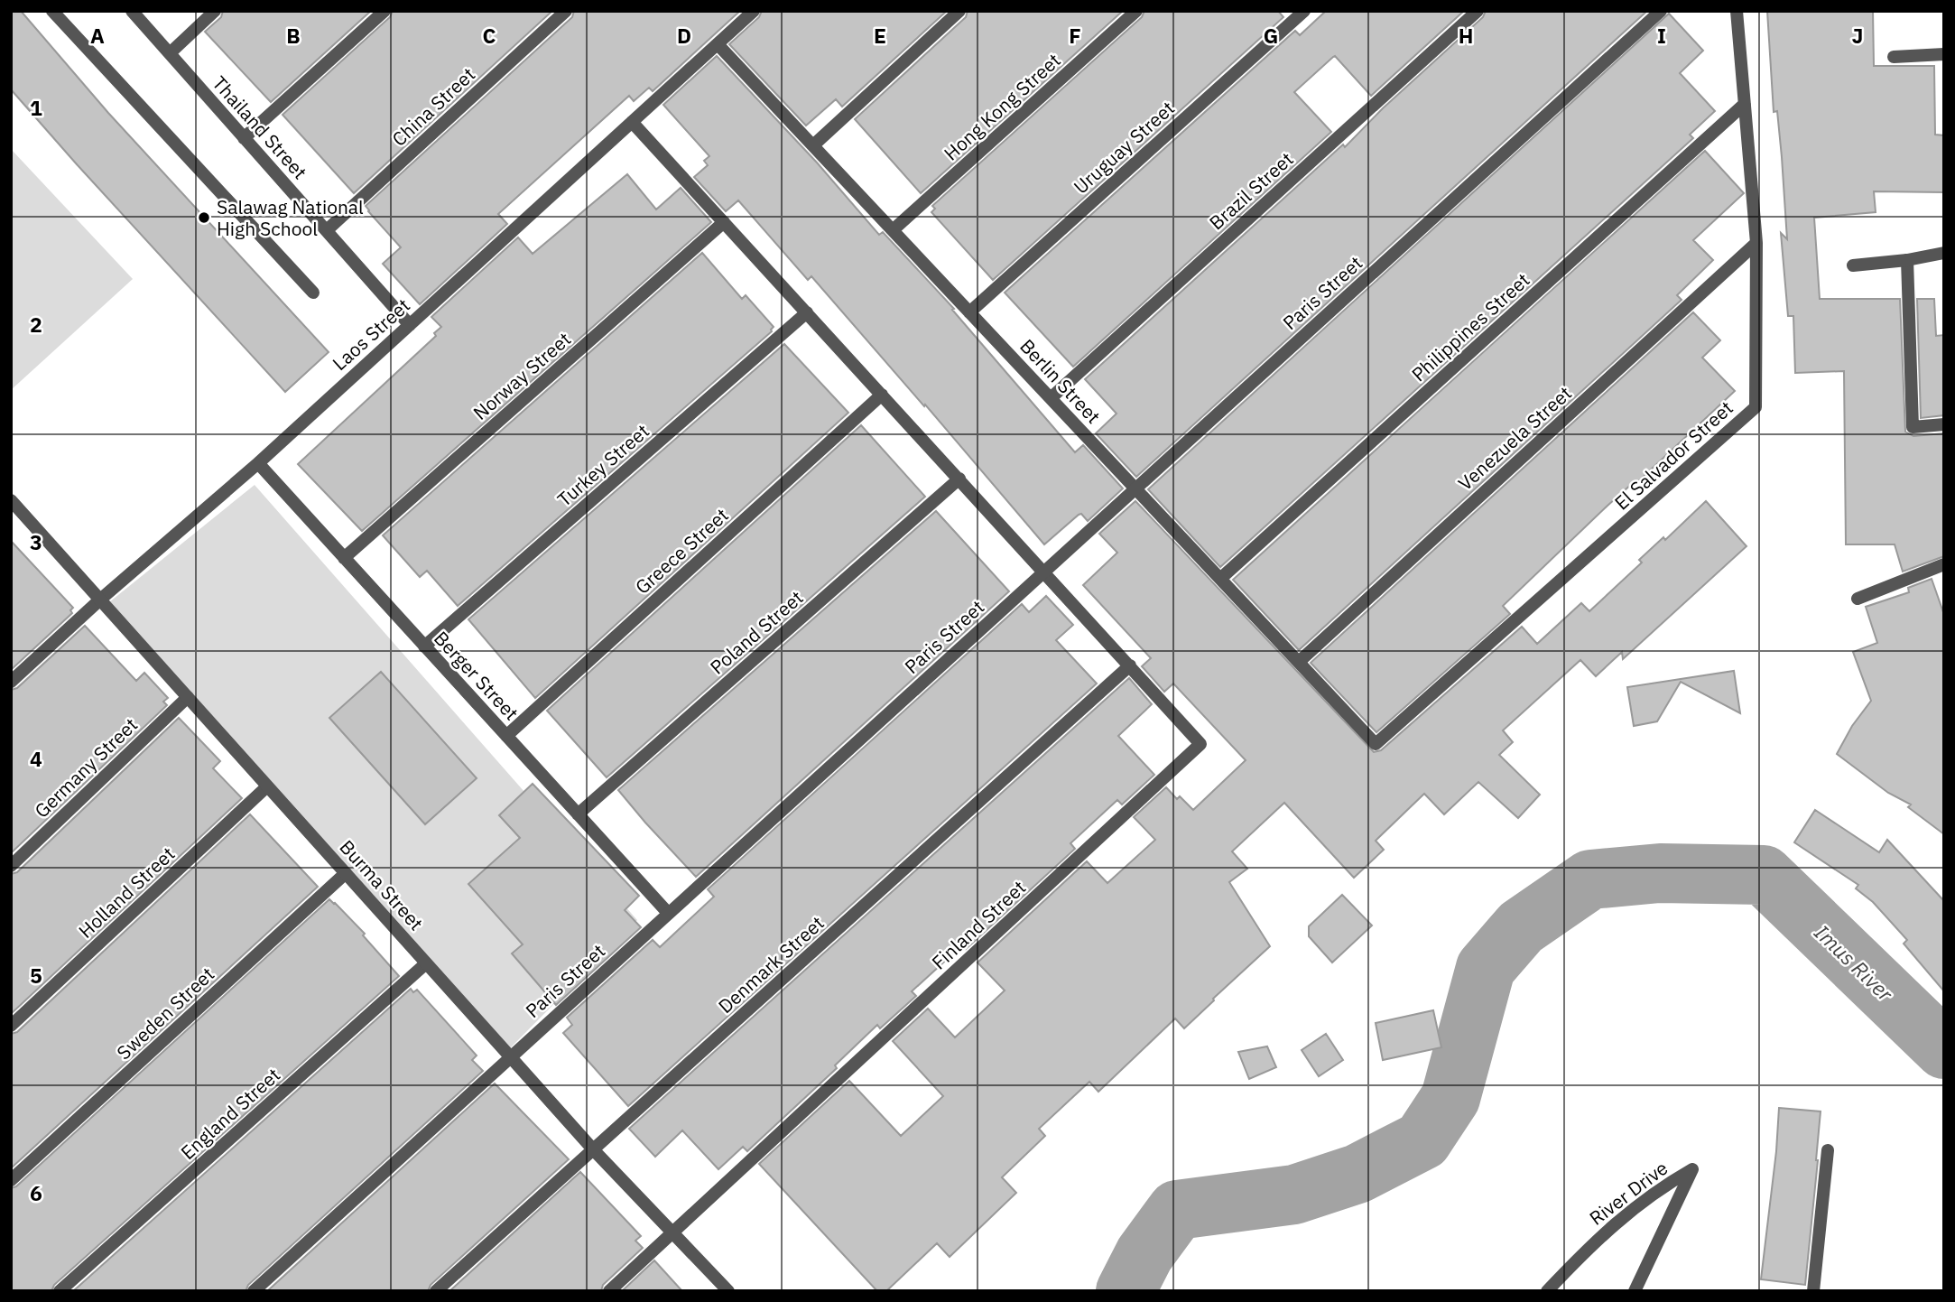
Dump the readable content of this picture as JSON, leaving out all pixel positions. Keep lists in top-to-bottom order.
{
  "streets": {
    "street": [
      "China Street",
      "Hong Kong Street",
      "Thailand Street",
      "Uruguay Street",
      "Brazil Street",
      "Paris Street",
      "Philippines Street",
      "Laos Street",
      "Norway Street",
      "Berlin Street",
      "Venezuela Street",
      "El Salvador Street",
      "Turkey Street",
      "Greece Street",
      "Poland Street",
      "Berger Street",
      "Germany Street",
      "Burma Street",
      "Holland Street",
      "Finland Street",
      "Denmark Street",
      "Sweden Street",
      "England Street",
      "River Drive"
    ]
  },
  "crossings": [
    ["China Street", "Thailand Street"],
    ["Hong Kong Street", "Berlin Street"],
    ["Thailand Street", "Laos Street"],
    ["Uruguay Street", "Berlin Street"],
    ["Brazil Street", "Berlin Street"],
    ["Paris Street", "Berlin Street"],
    ["Paris Street", "Berger Street"],
    ["Paris Street", "Burma Street"],
    ["Paris Street", "Finland Street"],
    ["Philippines Street", "Berlin Street"],
    ["Philippines Street", "El Salvador Street"],
    ["Laos Street", "Berlin Street"],
    ["Laos Street", "Berger Street"],
    ["Laos Street", "Burma Street"],
    ["Laos Street", "Finland Street"],
    ["Norway Street", "Berger Street"],
    ["Norway Street", "Finland Street"],
    ["Berlin Street", "Venezuela Street"],
    ["Berlin Street", "El Salvador Street"],
    ["Venezuela Street", "El Salvador Street"],
    ["Turkey Street", "Berger Street"],
    ["Turkey Street", "Finland Street"],
    ["Greece Street", "Berger Street"],
    ["Greece Street", "Finland Street"],
    ["Poland Street", "Berger Street"],
    ["Poland Street", "Finland Street"],
    ["Germany Street", "Burma Street"],
    ["Burma Street", "Holland Street"],
    ["Burma Street", "Finland Street"],
    ["Burma Street", "Denmark Street"],
    ["Burma Street", "Sweden Street"],
    ["Burma Street", "England Street"],
    ["Finland Street", "Denmark Street"]
  ],
  "water": ["Imus River"],
  "places": ["Salawag National High School"],
  "grid": {
    "columns": [
      "A",
      "B",
      "C",
      "D",
      "E",
      "F",
      "G",
      "H",
      "I",
      "J"
    ],
    "rows": [
      "1",
      "2",
      "3",
      "4",
      "5",
      "6"
    ]
  }
}
